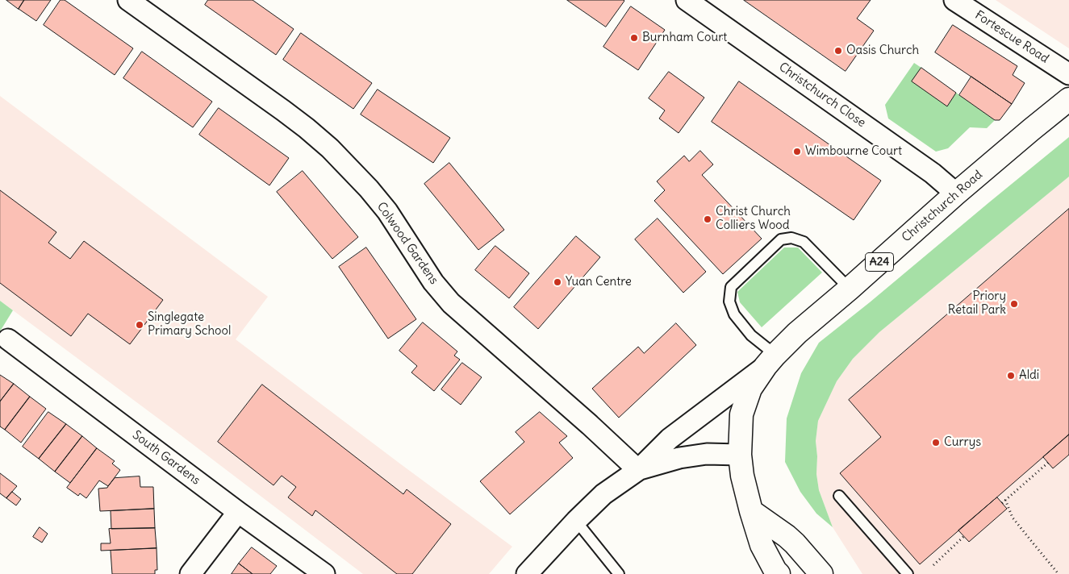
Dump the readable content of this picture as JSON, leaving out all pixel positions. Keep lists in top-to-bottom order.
{
  "streets": {
    "highway": ["Christchurch Road", "A24"],
    "street": [
      "Fortescue Road",
      "Christchurch Close",
      "Colwood Gardens",
      "South Gardens"
    ]
  },
  "crossings": [
    ["Christchurch Close", "Christchurch Road"],
    ["Christchurch Road", "Colwood Gardens"],
    ["Christchurch Road", "A24"]
  ],
  "places": [
    "Burnham Court",
    "Oasis Church",
    "Wimbourne Court",
    "Christ Church Colliers Wood",
    "Yuan Centre",
    "Priory Retail Park",
    "Singlegate Primary School",
    "Aldi",
    "Currys"
  ]
}
